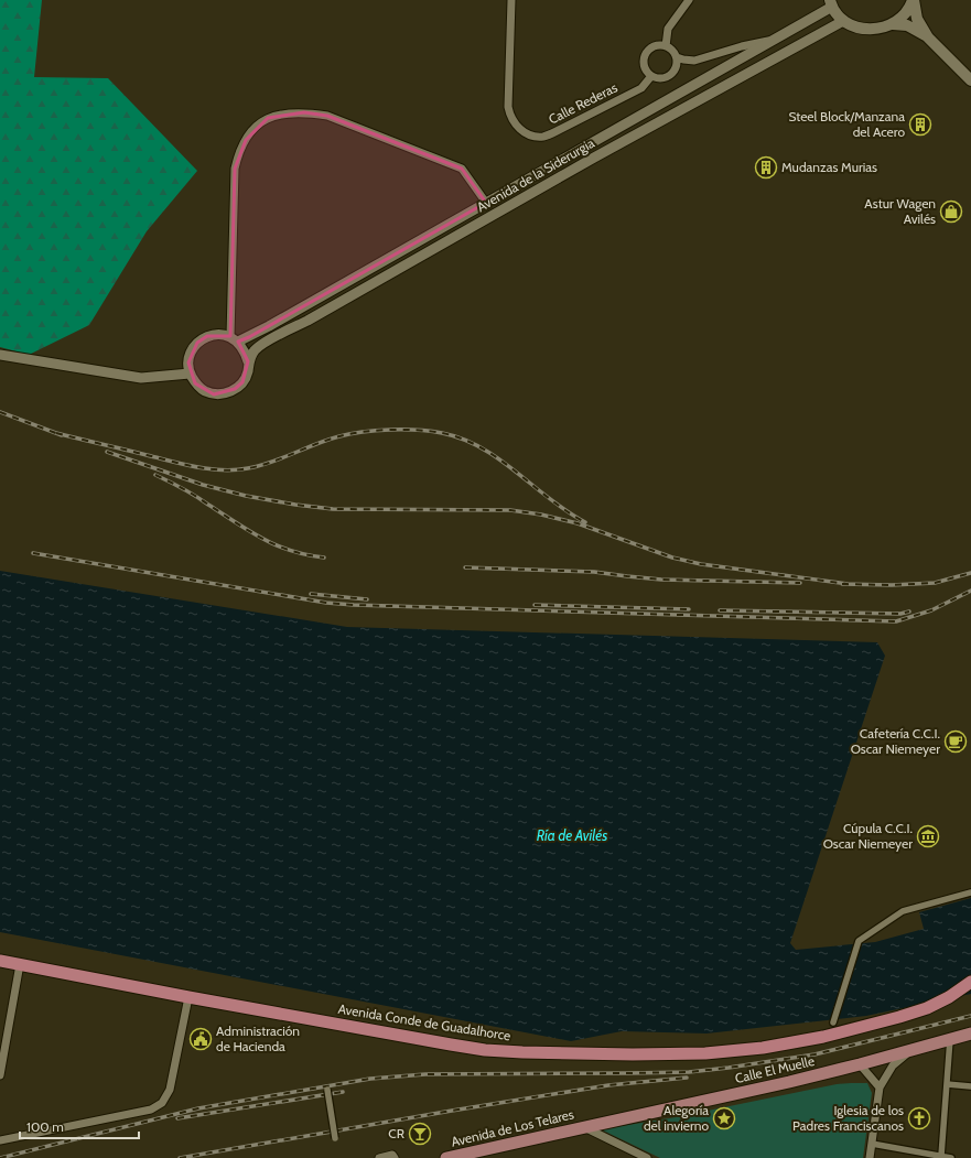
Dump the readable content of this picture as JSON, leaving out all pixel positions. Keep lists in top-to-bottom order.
{
  "streets": {
    "highway": ["Avenida Conde de Guadalhorce"],
    "main road": ["Calle El Muelle", "Avenida de Los Telares"],
    "street": ["Calle Rederas", "Avenida de la Siderurgia"]
  },
  "crossings": [
    ["Calle El Muelle", "Avenida de Los Telares"]
  ],
  "water": ["Ría de Avilés"],
  "places": {
    "building": ["Steel Block/Manzana del Acero", "Mudanzas Murias"],
    "shop": ["Astur Wagen Avilés"],
    "cafe": ["Cafetería C.C.I. Oscar Niemeyer"],
    "museum": ["Cúpula C.C.I. Oscar Niemeyer"],
    "public building": ["Administración de Hacienda"],
    "place": ["Alegoría del invierno"],
    "church": ["Iglesia de los Padres Franciscanos"],
    "bar": ["CR"]
  },
  "scale_bar": "100 m"
}
